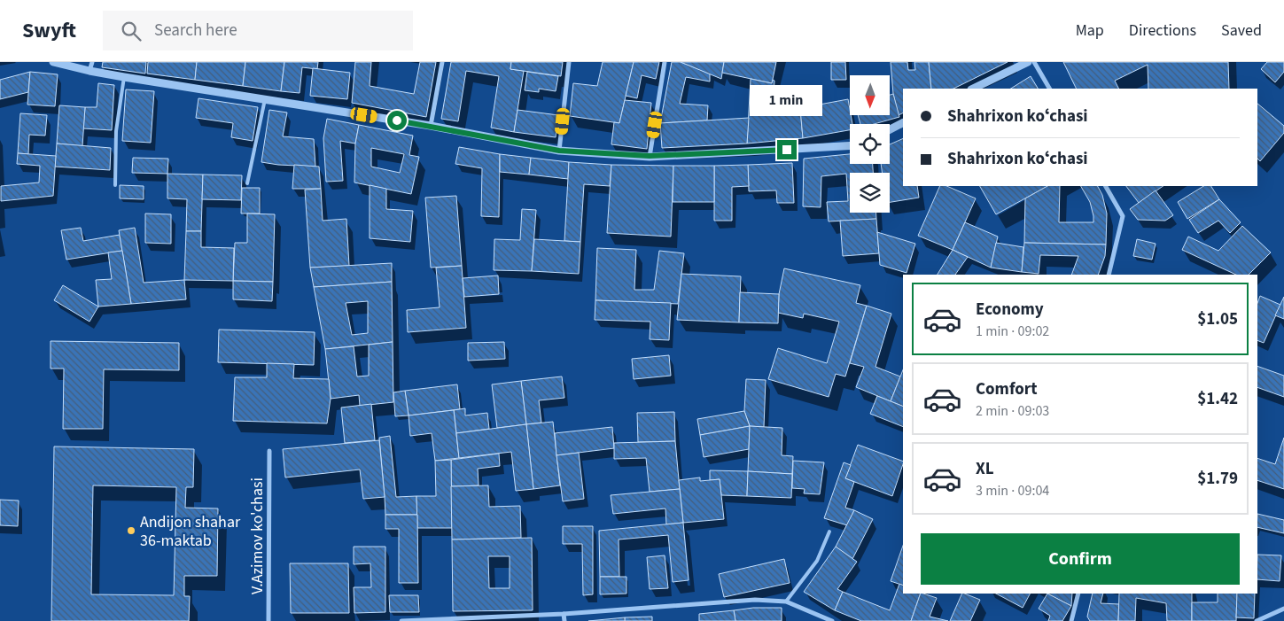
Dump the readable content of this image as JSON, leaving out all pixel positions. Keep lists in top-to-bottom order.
{
  "streets": {
    "street": ["V.Azimov ko'chasi"]
  },
  "places": ["Andijon shahar 36-maktab"],
  "north": "bottom",
  "page": {
    "header": "Swyft",
    "search": "Search here",
    "nav": ["Map", "Directions", "Saved"],
    "bubble": "1 min",
    "banner": ["Shahrixon koʻchasi", "Shahrixon koʻchasi"],
    "list": [
      {
        "name": "Economy",
        "note": "1 min · 09:02",
        "value": "$1.05"
      },
      {
        "name": "Comfort",
        "note": "2 min · 09:03",
        "value": "$1.42"
      },
      {
        "name": "XL",
        "note": "3 min · 09:04",
        "value": "$1.79"
      }
    ],
    "buttons": "Confirm"
  }
}
